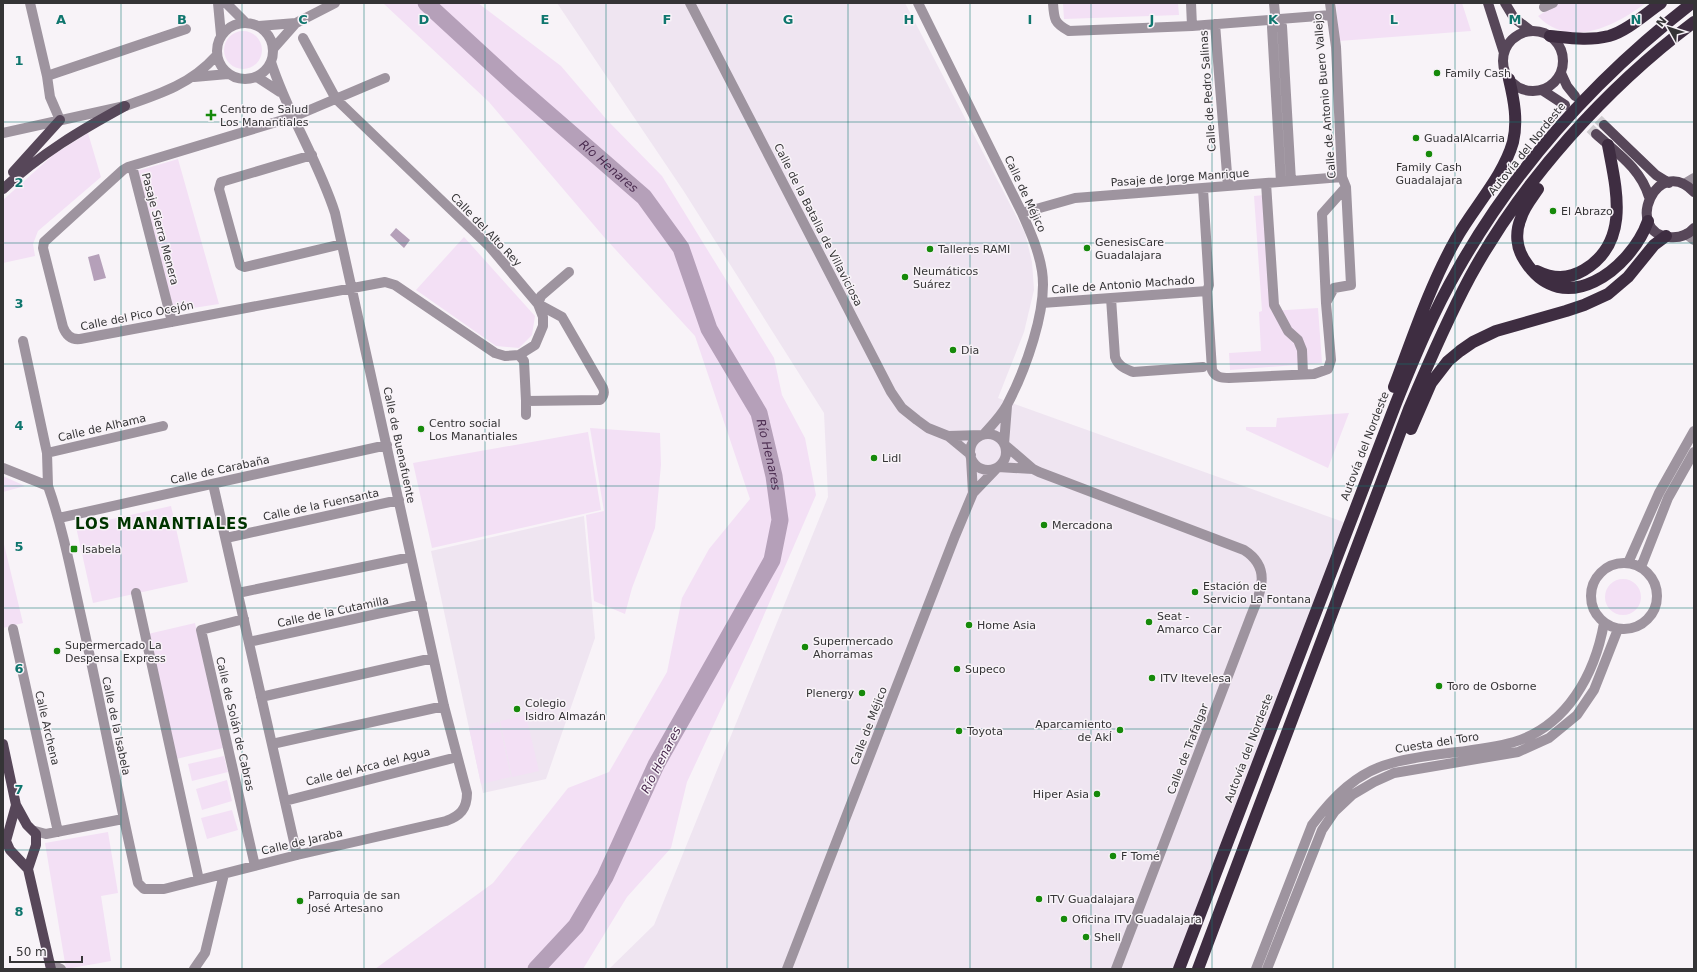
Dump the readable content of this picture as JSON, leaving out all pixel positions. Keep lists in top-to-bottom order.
{
  "streets": {
    "highway": ["Autovía del Nordeste"],
    "street": [
      "Calle de Pedro Salinas",
      "Calle de Antonio Buero Vallejo",
      "Pasaje de Jorge Manrique",
      "Calle de Méjico",
      "Calle de la Batalla de Villaviciosa",
      "Pasaje Sierra Menera",
      "Calle del Alto Rey",
      "Calle de Antonio Machado",
      "Calle del Pico Ocejón",
      "Calle de Alhama",
      "Calle de Buenafuente",
      "Calle de Carabaña",
      "Calle de la Fuensanta",
      "Calle de la Cutamilla",
      "Calle de Solán de Cabras",
      "Calle de la Isabela",
      "Calle Archena",
      "Cuesta del Toro",
      "Calle de Trafalgar",
      "Calle del Arca del Agua",
      "Calle de Jaraba"
    ]
  },
  "crossings": [
    ["Calle de Pedro Salinas", "Pasaje de Jorge Manrique"],
    ["Calle de Antonio Buero Vallejo", "Pasaje de Jorge Manrique"],
    ["Calle de Antonio Buero Vallejo", "Calle de Antonio Machado"],
    ["Pasaje de Jorge Manrique", "Calle de Méjico"],
    ["Pasaje de Jorge Manrique", "Calle de Antonio Machado"],
    ["Calle de Méjico", "Calle de la Batalla de Villaviciosa"],
    ["Calle de Méjico", "Calle de Antonio Machado"],
    ["Calle de Méjico", "Calle de Trafalgar"],
    ["Calle de la Batalla de Villaviciosa", "Calle de Trafalgar"],
    ["Pasaje Sierra Menera", "Calle del Pico Ocejón"],
    ["Calle del Alto Rey", "Calle del Pico Ocejón"],
    ["Calle del Pico Ocejón", "Calle de Buenafuente"],
    ["Calle de Alhama", "Calle de la Isabela"],
    ["Calle de Buenafuente", "Calle de Carabaña"],
    ["Calle de Buenafuente", "Calle de la Fuensanta"],
    ["Calle de Buenafuente", "Calle de la Cutamilla"],
    ["Calle de Buenafuente", "Calle del Arca del Agua"],
    ["Calle de Buenafuente", "Calle de Jaraba"],
    ["Calle de Carabaña", "Calle de la Isabela"],
    ["Calle de Solán de Cabras", "Calle de Jaraba"],
    ["Calle de la Isabela", "Calle de Jaraba"]
  ],
  "districts": ["LOS MANANTIALES"],
  "water": ["Río Henares"],
  "places": {
    "other": [
      "Family Cash",
      "GuadalAlcarria",
      "Family Cash Guadalajara",
      "El Abrazo",
      "GenesisCare Guadalajara",
      "Talleres RAMI",
      "Neumáticos Suárez",
      "Dia",
      "Centro social Los Manantiales",
      "Lidl",
      "Mercadona",
      "Estación de Servicio La Fontana",
      "Seat - Amarco Car",
      "Home Asia",
      "Supermercado Ahorramas",
      "Supermercado La Despensa Express",
      "Supeco",
      "ITV Itevelesa",
      "Toro de Osborne",
      "Plenergy",
      "Colegio Isidro Almazán",
      "Aparcamiento de AkÍ",
      "Toyota",
      "Hiper Asia",
      "F Tomé",
      "ITV Guadalajara",
      "Parroquia de san José Artesano",
      "Oficina ITV Guadalajara",
      "Shell"
    ],
    "health": ["Centro de Salud Los Manantiales"],
    "transit": ["Isabela"]
  },
  "scale_bar": "50 m",
  "north": "top left",
  "grid": {
    "columns": [
      "A",
      "B",
      "C",
      "D",
      "E",
      "F",
      "G",
      "H",
      "I",
      "J",
      "K",
      "L",
      "M",
      "N"
    ],
    "rows": [
      "1",
      "2",
      "3",
      "4",
      "5",
      "6",
      "7",
      "8"
    ]
  }
}
